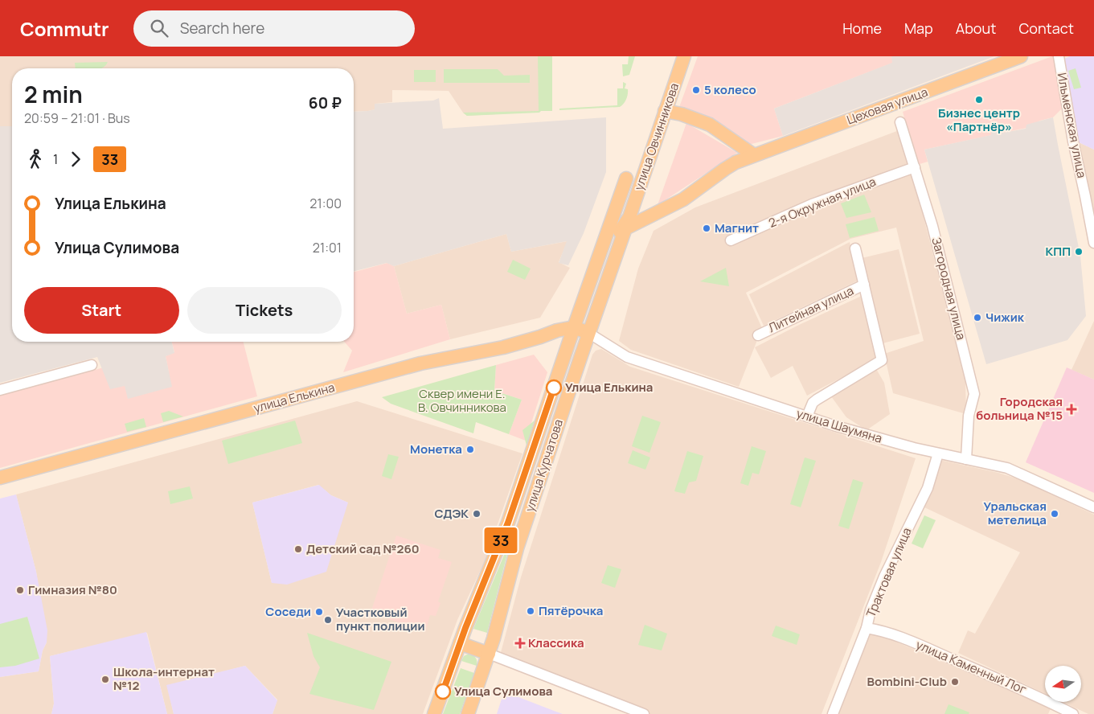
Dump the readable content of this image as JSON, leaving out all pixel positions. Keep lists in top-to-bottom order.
{
  "streets": {
    "main road": [
      "Цеховая улица",
      "улица Овчинникова",
      "улица Елькина",
      "улица Курчатова"
    ],
    "street": [
      "Ильменская улица",
      "2-я Окружная улица",
      "Загородная улица",
      "Литейная улица",
      "улица Шаумяна",
      "Трактовая улица",
      "улица Каменный Лог"
    ]
  },
  "crossings": [
    ["Цеховая улица", "улица Овчинникова"],
    ["улица Овчинникова", "улица Елькина"],
    ["улица Овчинникова", "улица Шаумяна"],
    ["улица Овчинникова", "улица Курчатова"],
    ["2-я Окружная улица", "Загородная улица"],
    ["Загородная улица", "улица Шаумяна"],
    ["улица Елькина", "улица Курчатова"],
    ["улица Шаумяна", "улица Курчатова"],
    ["улица Шаумяна", "Трактовая улица"],
    ["Трактовая улица", "улица Каменный Лог"]
  ],
  "parks": ["Сквер имени Е. В. Овчинникова"],
  "places": {
    "other": [
      "5 колесо",
      "Бизнес центр «Партнёр»",
      "Магнит",
      "КПП",
      "Чижик",
      "Улица Елькина",
      "Монетка",
      "СДЭК",
      "Уральская метелица",
      "Детский сад №260",
      "Гимназия №80",
      "Пятёрочка",
      "Соседи",
      "Участковый пункт полиции",
      "Школа-интернат №12",
      "Bombini-Club",
      "Улица Сулимова"
    ],
    "health": ["Городская больница №15", "Классика"]
  },
  "lines": ["bus line 33"],
  "north": "left",
  "page": {
    "header": "Commutr",
    "search": "Search here",
    "nav": [
      "Home",
      "Map",
      "About",
      "Contact"
    ],
    "on_map": "33",
    "heading": ["2 min", "20:59 – 21:01 · Bus", "60 ₽"],
    "legs": ["1", "33"],
    "list": [
      {
        "name": "Улица Елькина",
        "value": "21:00"
      },
      {
        "name": "Улица Сулимова",
        "value": "21:01"
      }
    ],
    "buttons": ["Start", "Tickets"]
  }
}
